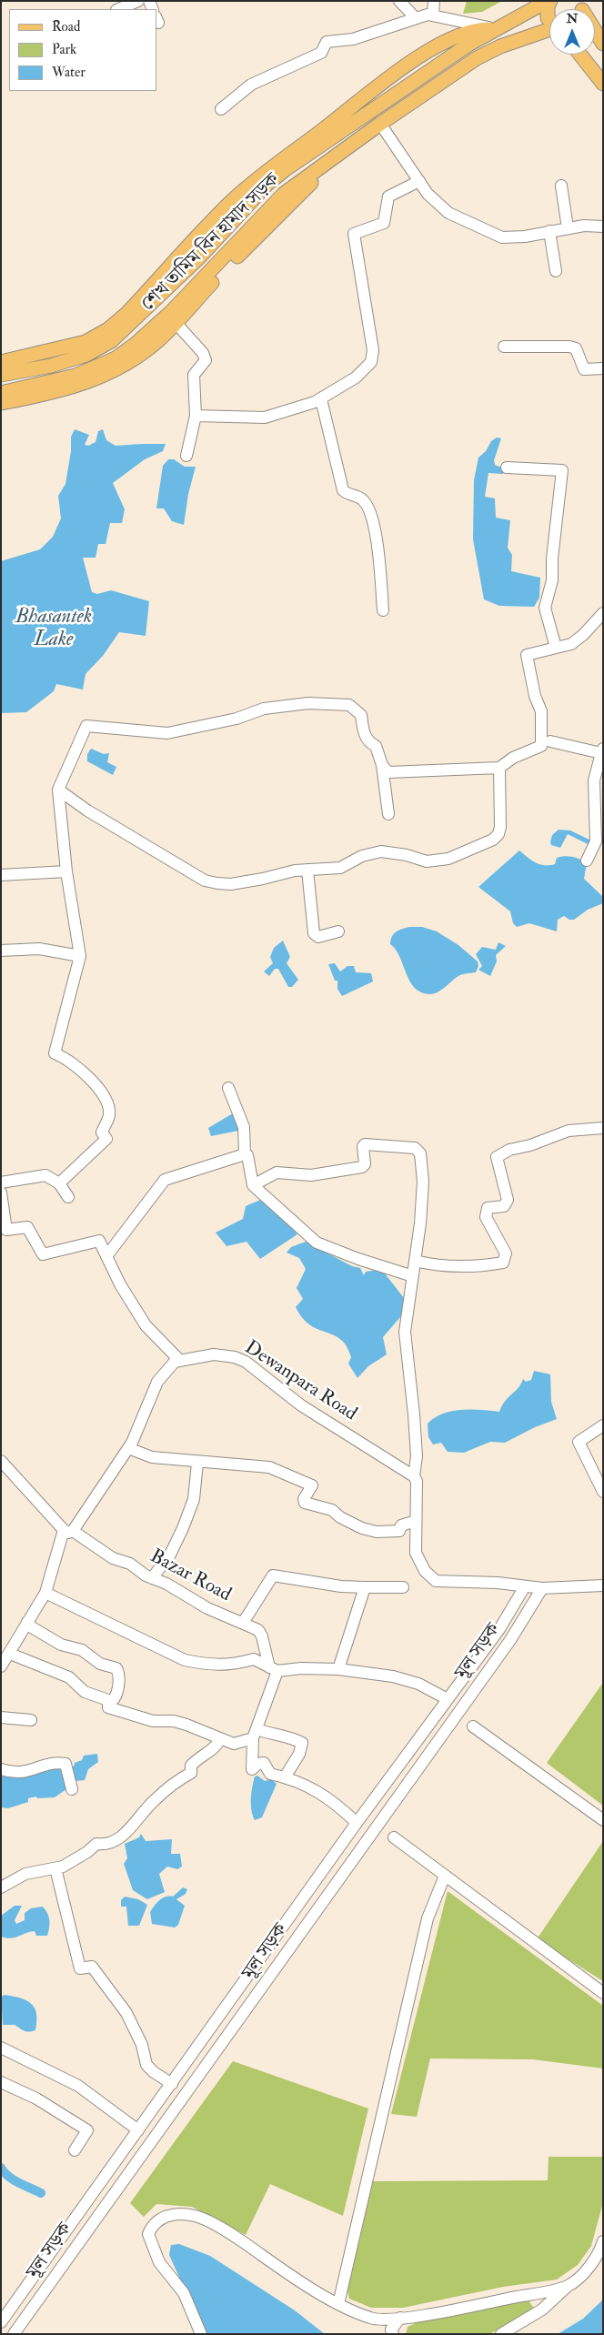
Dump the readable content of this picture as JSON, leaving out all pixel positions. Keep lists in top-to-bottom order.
{
  "streets": {
    "main road": ["শেখ তামিম বিন হামাদ সড়ক"],
    "street": ["Dewanpara Road", "Bazar Road", "মূল সড়ক"]
  },
  "crossings": [
    ["Dewanpara Road", "Bazar Road"]
  ],
  "water": ["Bhasantek Lake"],
  "legend": ["Road", "Park", "Water"],
  "north": "top"
}
